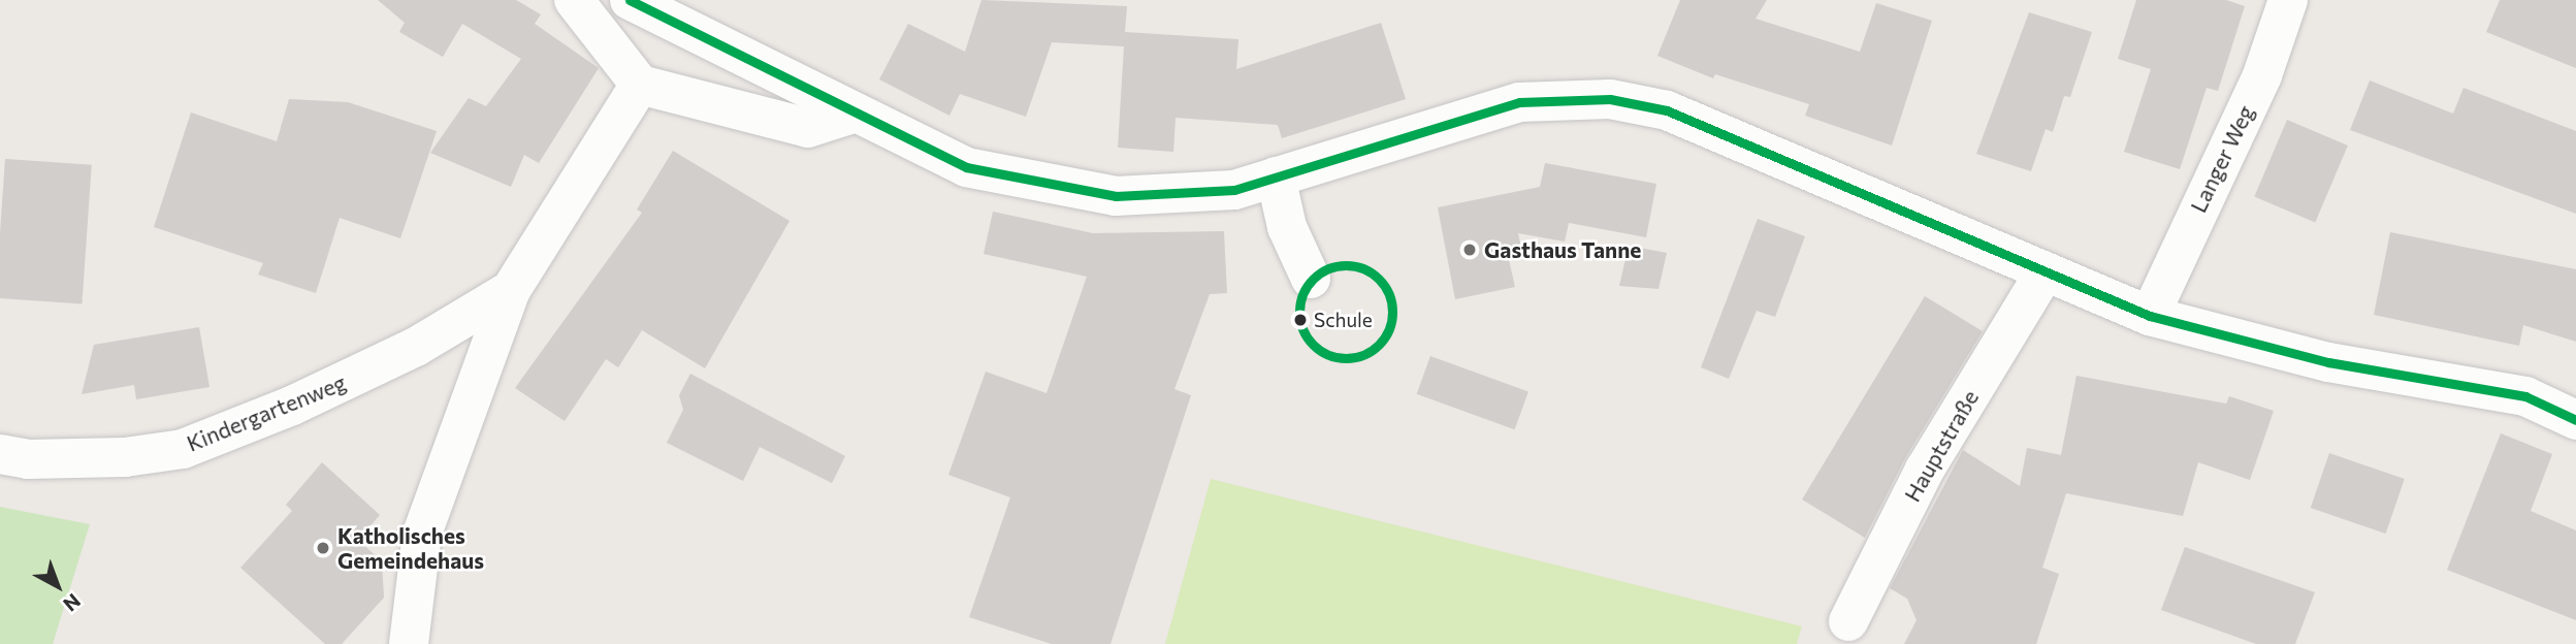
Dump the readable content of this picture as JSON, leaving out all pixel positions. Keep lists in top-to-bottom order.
{
  "streets": {
    "street": ["Langer Weg", "Kindergartenweg", "Hauptstraße"]
  },
  "places": ["Gasthaus Tanne", "Schule", "Katholisches Gemeindehaus"],
  "north": "bottom right"
}
